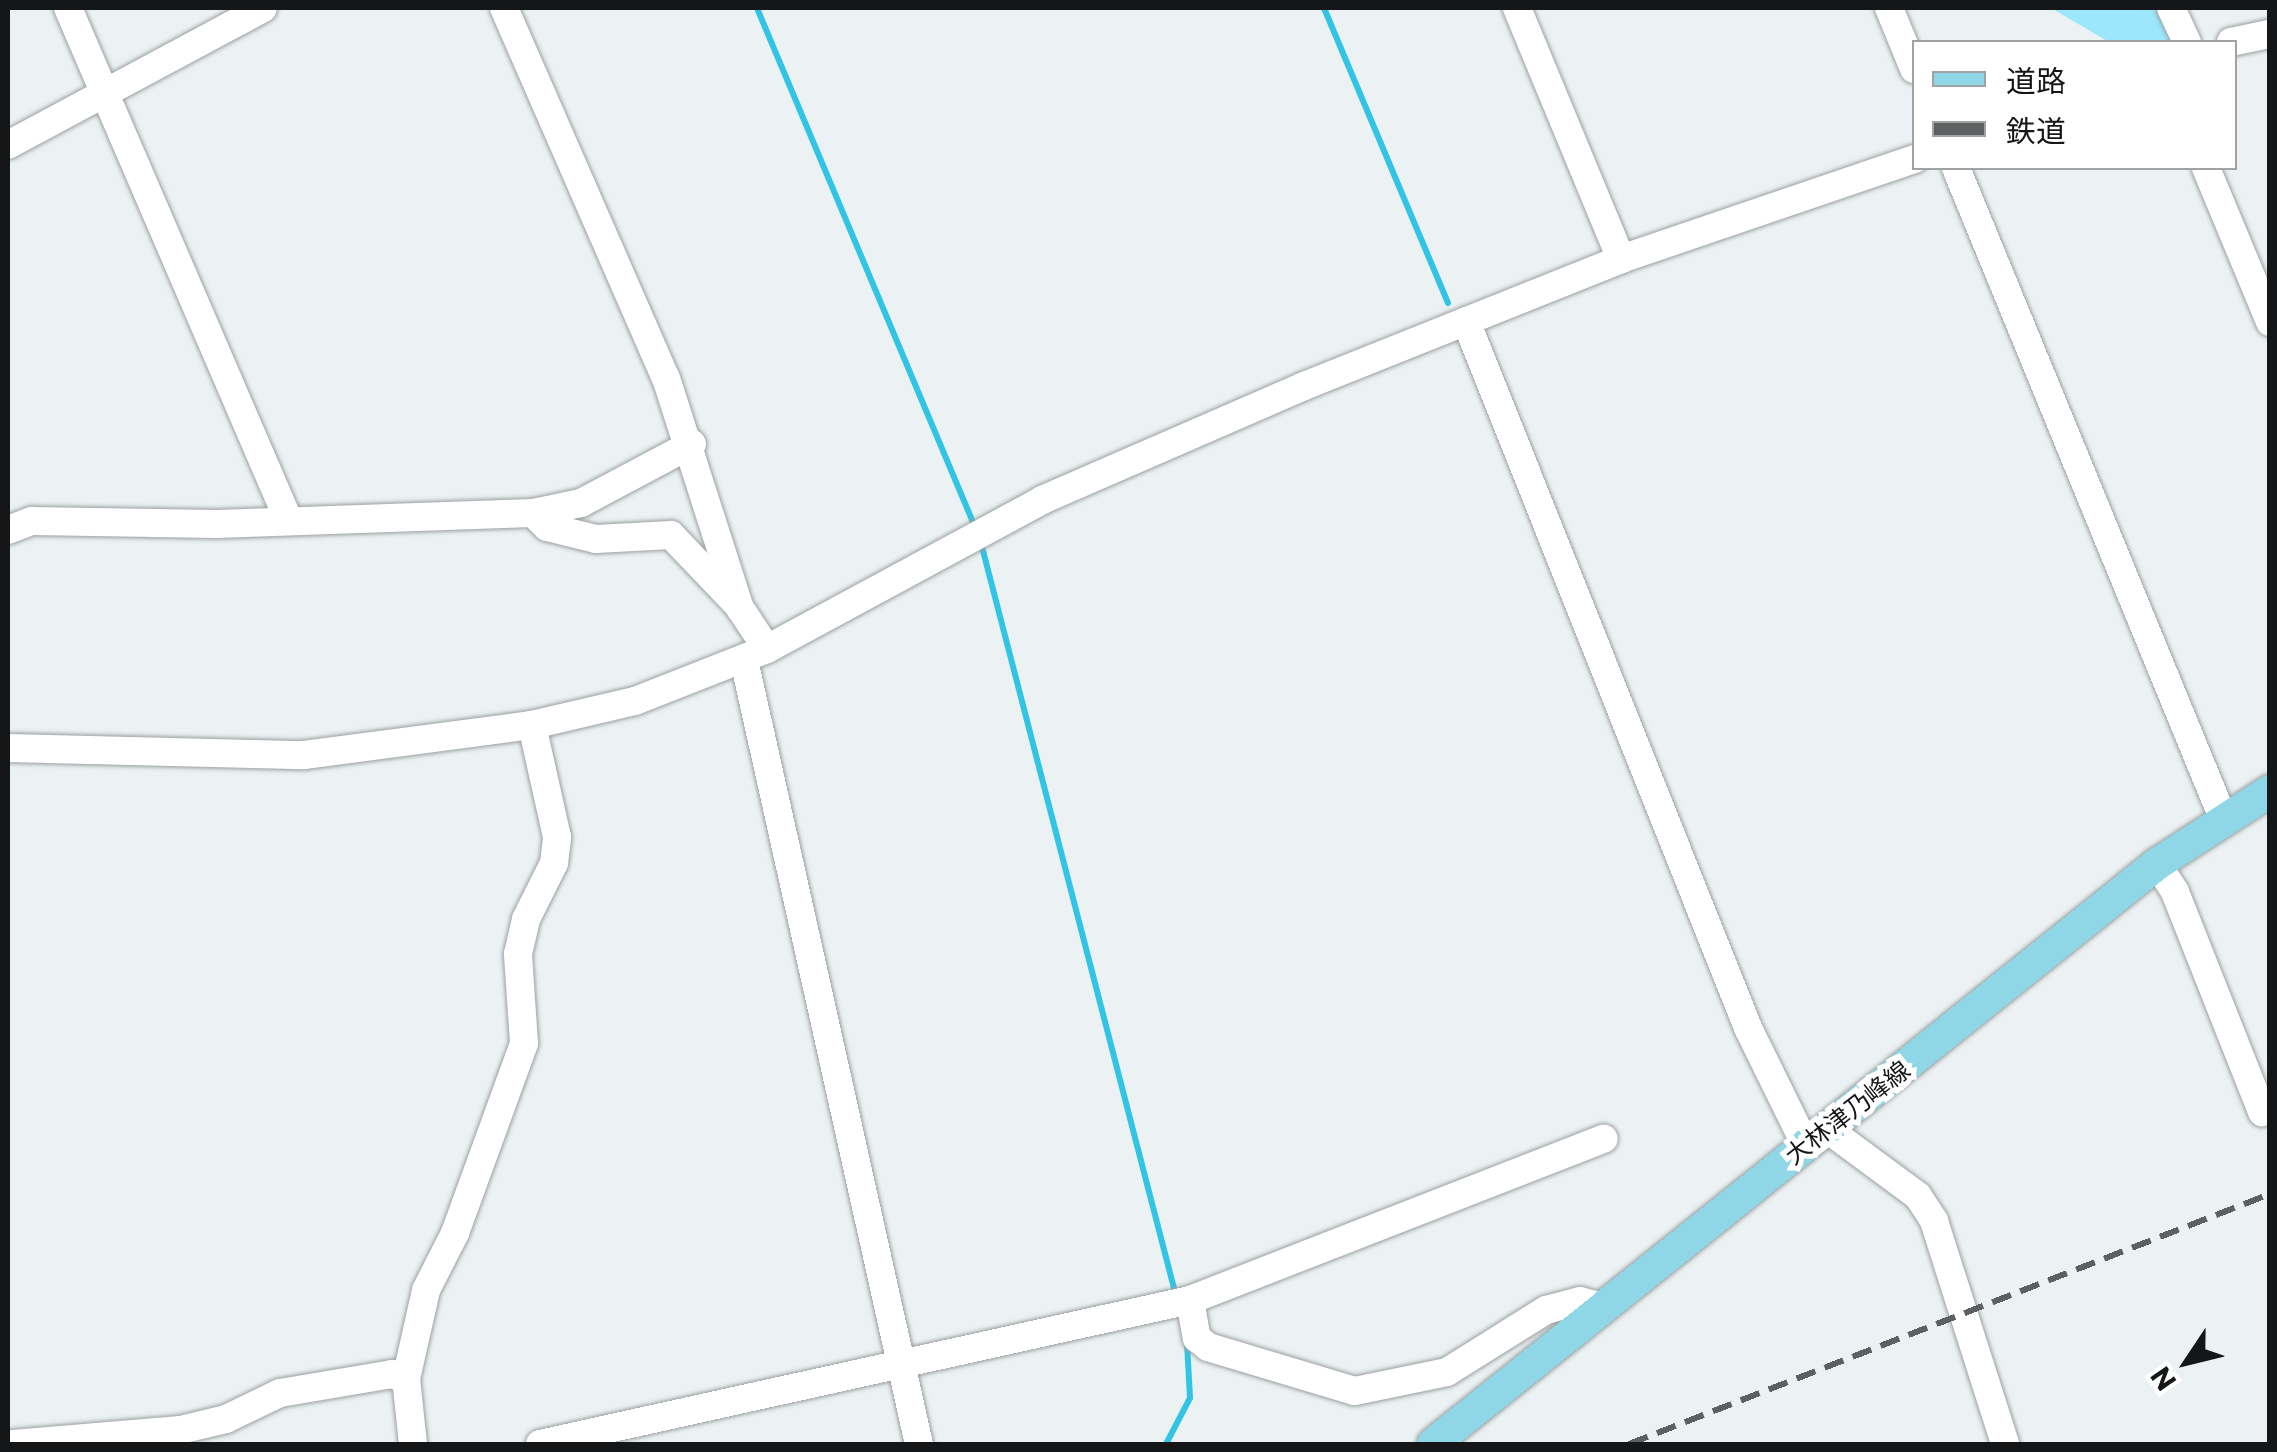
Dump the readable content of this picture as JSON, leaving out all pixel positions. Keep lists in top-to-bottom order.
{
  "streets": {
    "main road": ["大林津乃峰線"]
  },
  "legend": ["道路", "鉄道"],
  "north": "bottom left"
}
